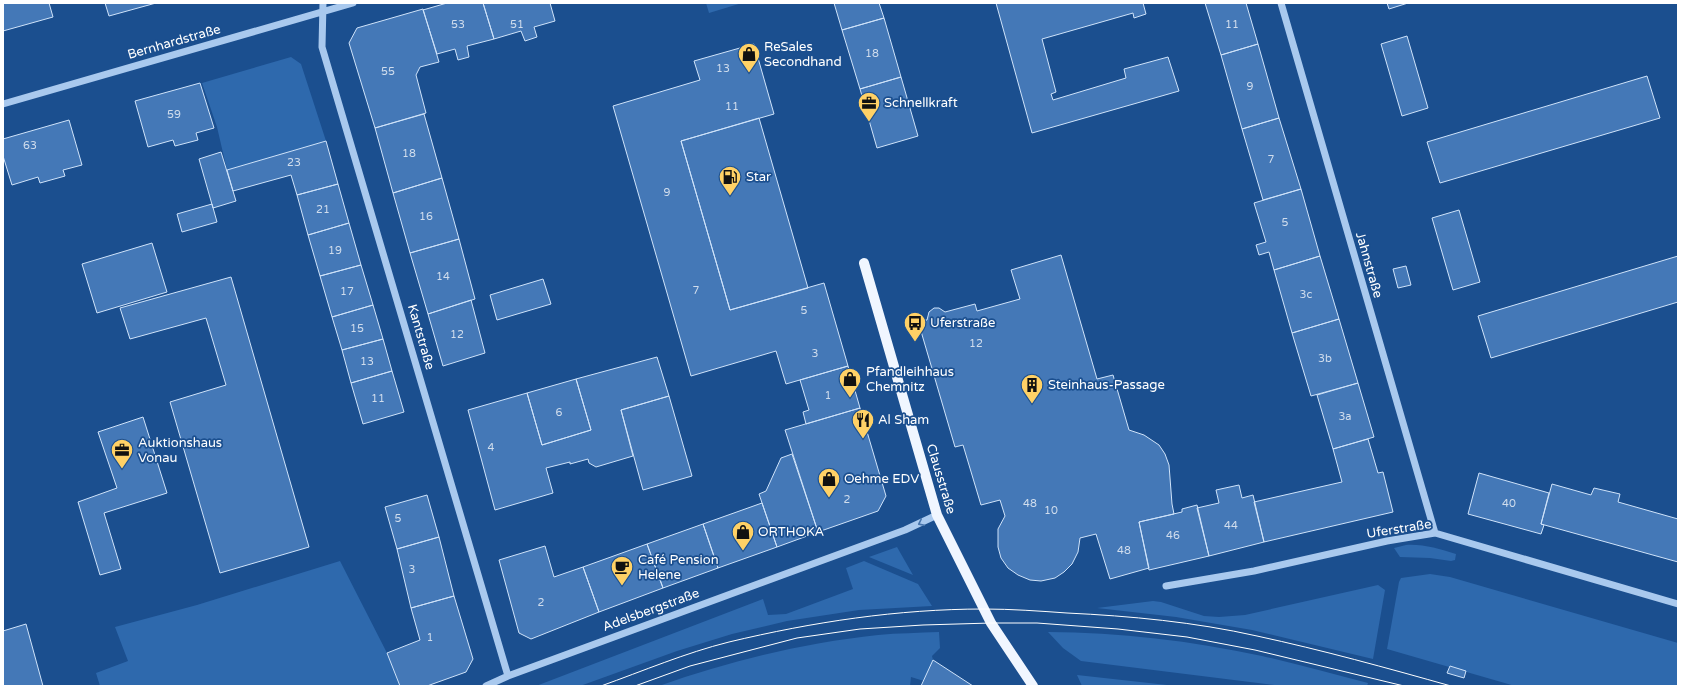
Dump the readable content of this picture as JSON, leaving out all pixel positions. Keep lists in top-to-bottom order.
{
  "streets": {
    "main road": ["Clausstraße"],
    "street": [
      "Bernhardstraße",
      "Jahnstraße",
      "Kantstraße",
      "Uferstraße",
      "Adelsbergstraße"
    ]
  },
  "crossings": [
    ["Bernhardstraße", "Kantstraße"],
    ["Jahnstraße", "Uferstraße"],
    ["Kantstraße", "Adelsbergstraße"],
    ["Clausstraße", "Adelsbergstraße"]
  ],
  "one_way": ["Adelsbergstraße"],
  "places": {
    "shop": [
      "ReSales Secondhand",
      "Pfandleihhaus Chemnitz",
      "Oehme EDV",
      "ORTHOKA"
    ],
    "office": ["Schnellkraft", "Auktionshaus Vonau"],
    "fuel station": ["Star"],
    "bus stop": ["Uferstraße"],
    "building": ["Steinhaus-Passage"],
    "restaurant": ["Al Sham"],
    "cafe": ["Café Pension Helene"]
  },
  "house_numbers": [
    "53",
    "51",
    "11",
    "18",
    "13",
    "55",
    "9",
    "11",
    "59",
    "63",
    "18",
    "7",
    "23",
    "9",
    "21",
    "16",
    "5",
    "19",
    "14",
    "7",
    "17",
    "3c",
    "5",
    "15",
    "12",
    "12",
    "3",
    "3b",
    "13",
    "1",
    "11",
    "6",
    "3a",
    "4",
    "2",
    "48",
    "40",
    "10",
    "5",
    "44",
    "46",
    "48",
    "3",
    "2",
    "1"
  ]
}
